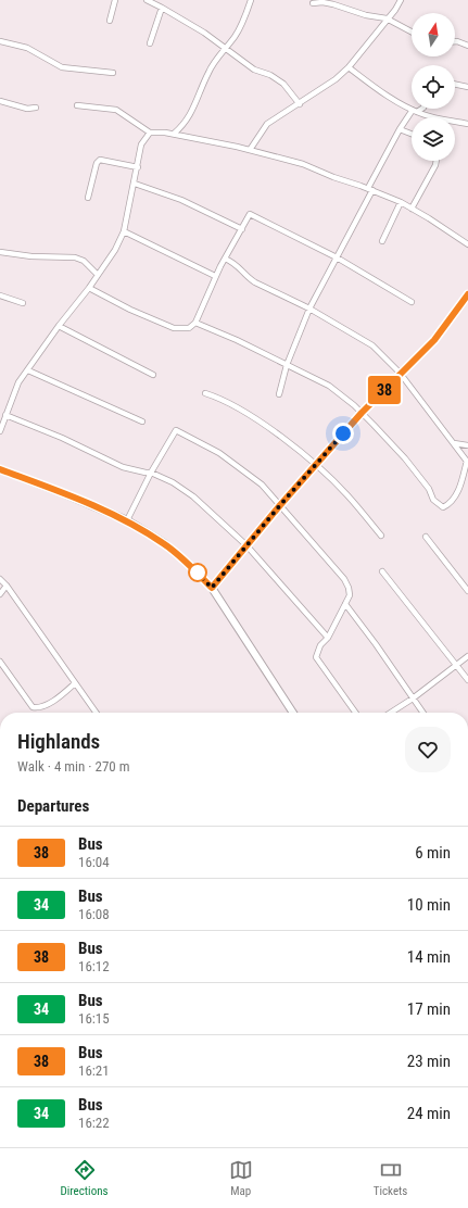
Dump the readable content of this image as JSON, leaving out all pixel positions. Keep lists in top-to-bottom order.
{
  "lines": ["bus line 38"],
  "north": "top",
  "page": {
    "on_map": "38",
    "heading": [
      ["Highlands", "Walk · 4 min · 270 m"],
      "Departures"
    ],
    "list": [
      {
        "mark": "38",
        "name": "Bus",
        "note": "16:04",
        "value": "6 min"
      },
      {
        "mark": "34",
        "name": "Bus",
        "note": "16:08",
        "value": "10 min"
      },
      {
        "mark": "38",
        "name": "Bus",
        "note": "16:12",
        "value": "14 min"
      },
      {
        "mark": "34",
        "name": "Bus",
        "note": "16:15",
        "value": "17 min"
      },
      {
        "mark": "38",
        "name": "Bus",
        "note": "16:21",
        "value": "23 min"
      },
      {
        "mark": "34",
        "name": "Bus",
        "note": "16:22",
        "value": "24 min"
      }
    ],
    "tabs": ["Directions", "Map", "Tickets"]
  }
}
